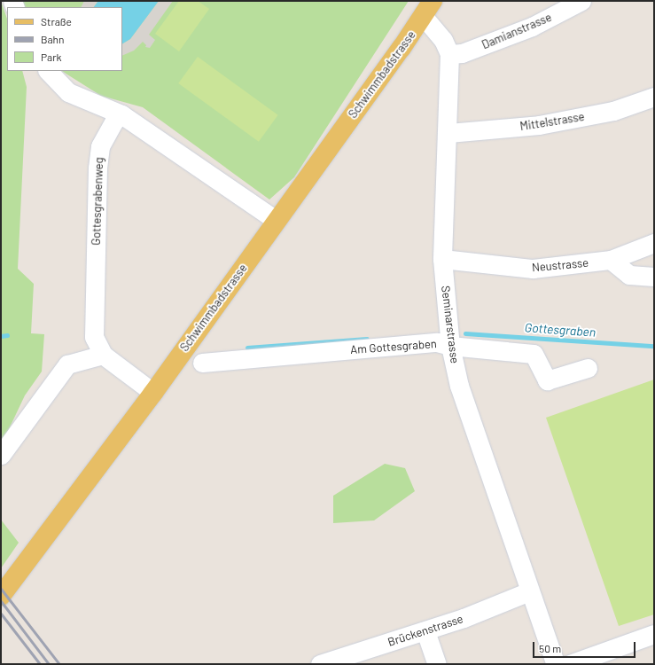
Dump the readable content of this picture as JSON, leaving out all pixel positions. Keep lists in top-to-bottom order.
{
  "streets": {
    "main road": ["Schwimmbadstrasse"],
    "street": [
      "Damianstrasse",
      "Mittelstrasse",
      "Gottesgrabenweg",
      "Neustrasse",
      "Seminarstrasse",
      "Am Gottesgraben",
      "Brückenstrasse"
    ]
  },
  "crossings": [
    ["Damianstrasse", "Seminarstrasse"],
    ["Schwimmbadstrasse", "Gottesgrabenweg"],
    ["Schwimmbadstrasse", "Seminarstrasse"],
    ["Mittelstrasse", "Seminarstrasse"],
    ["Neustrasse", "Seminarstrasse"],
    ["Seminarstrasse", "Am Gottesgraben"],
    ["Seminarstrasse", "Brückenstrasse"]
  ],
  "water": ["Gottesgraben"],
  "legend": ["Straße", "Bahn", "Park"],
  "scale_bar": "50 m"
}
